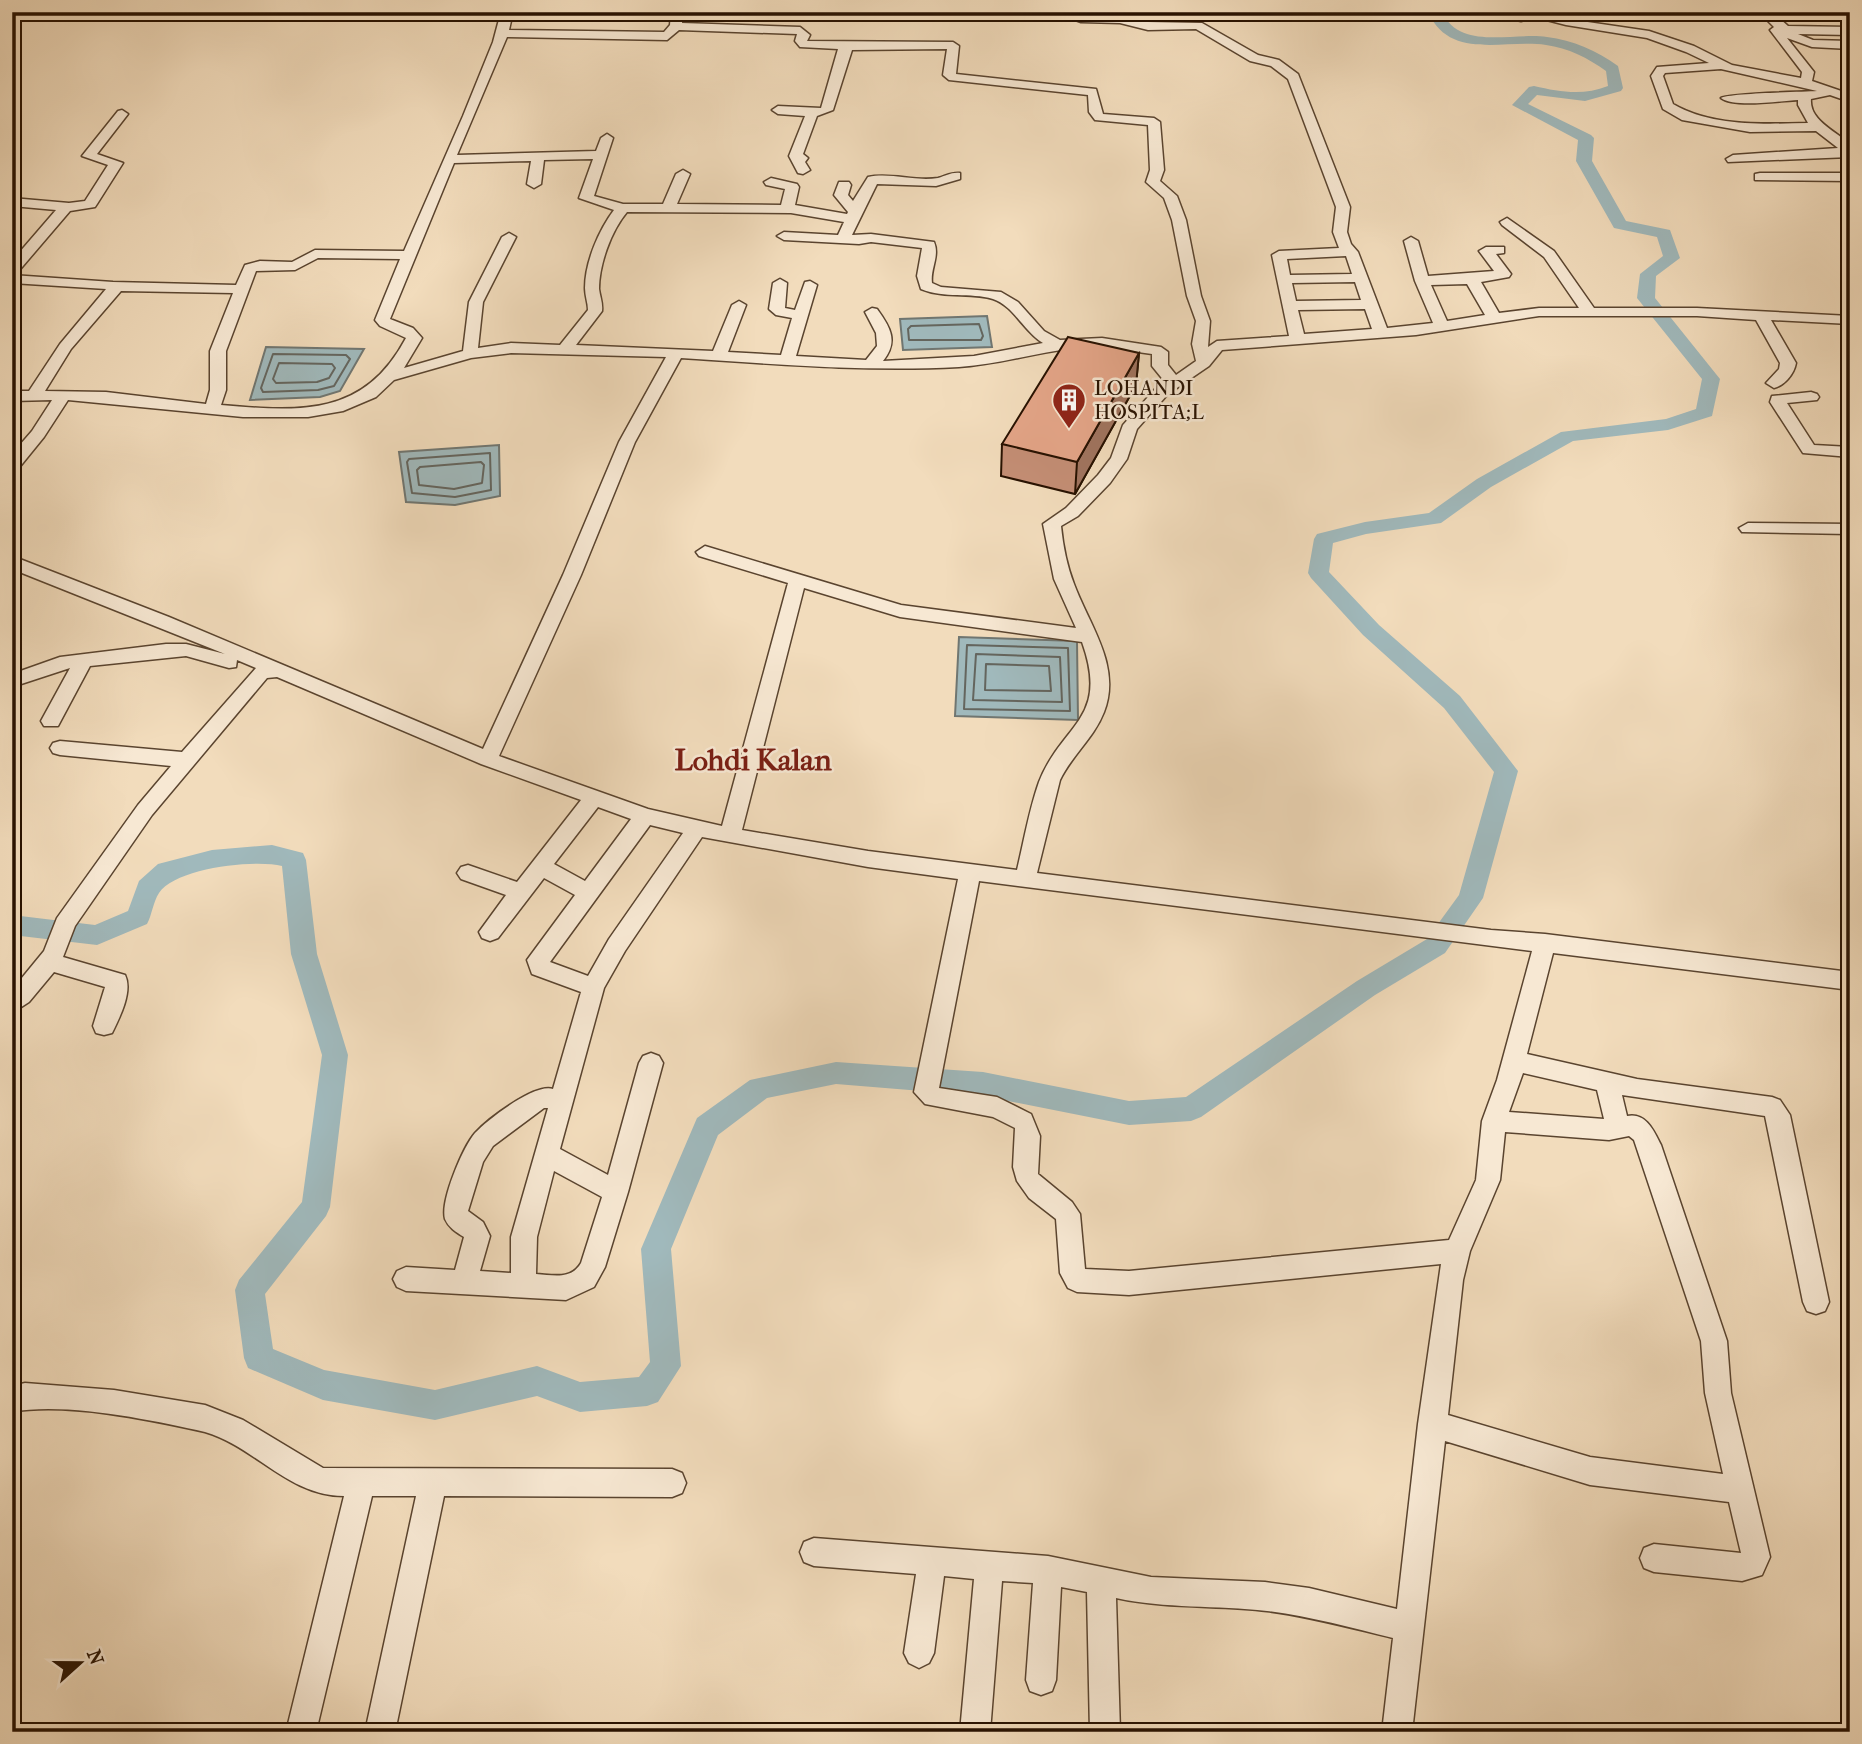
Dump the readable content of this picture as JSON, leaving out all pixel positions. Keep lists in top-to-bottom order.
{
  "districts": ["Lohdi Kalan"],
  "places": {
    "building": ["LOHANDI HOSPITA;L"]
  },
  "north": "right"
}
